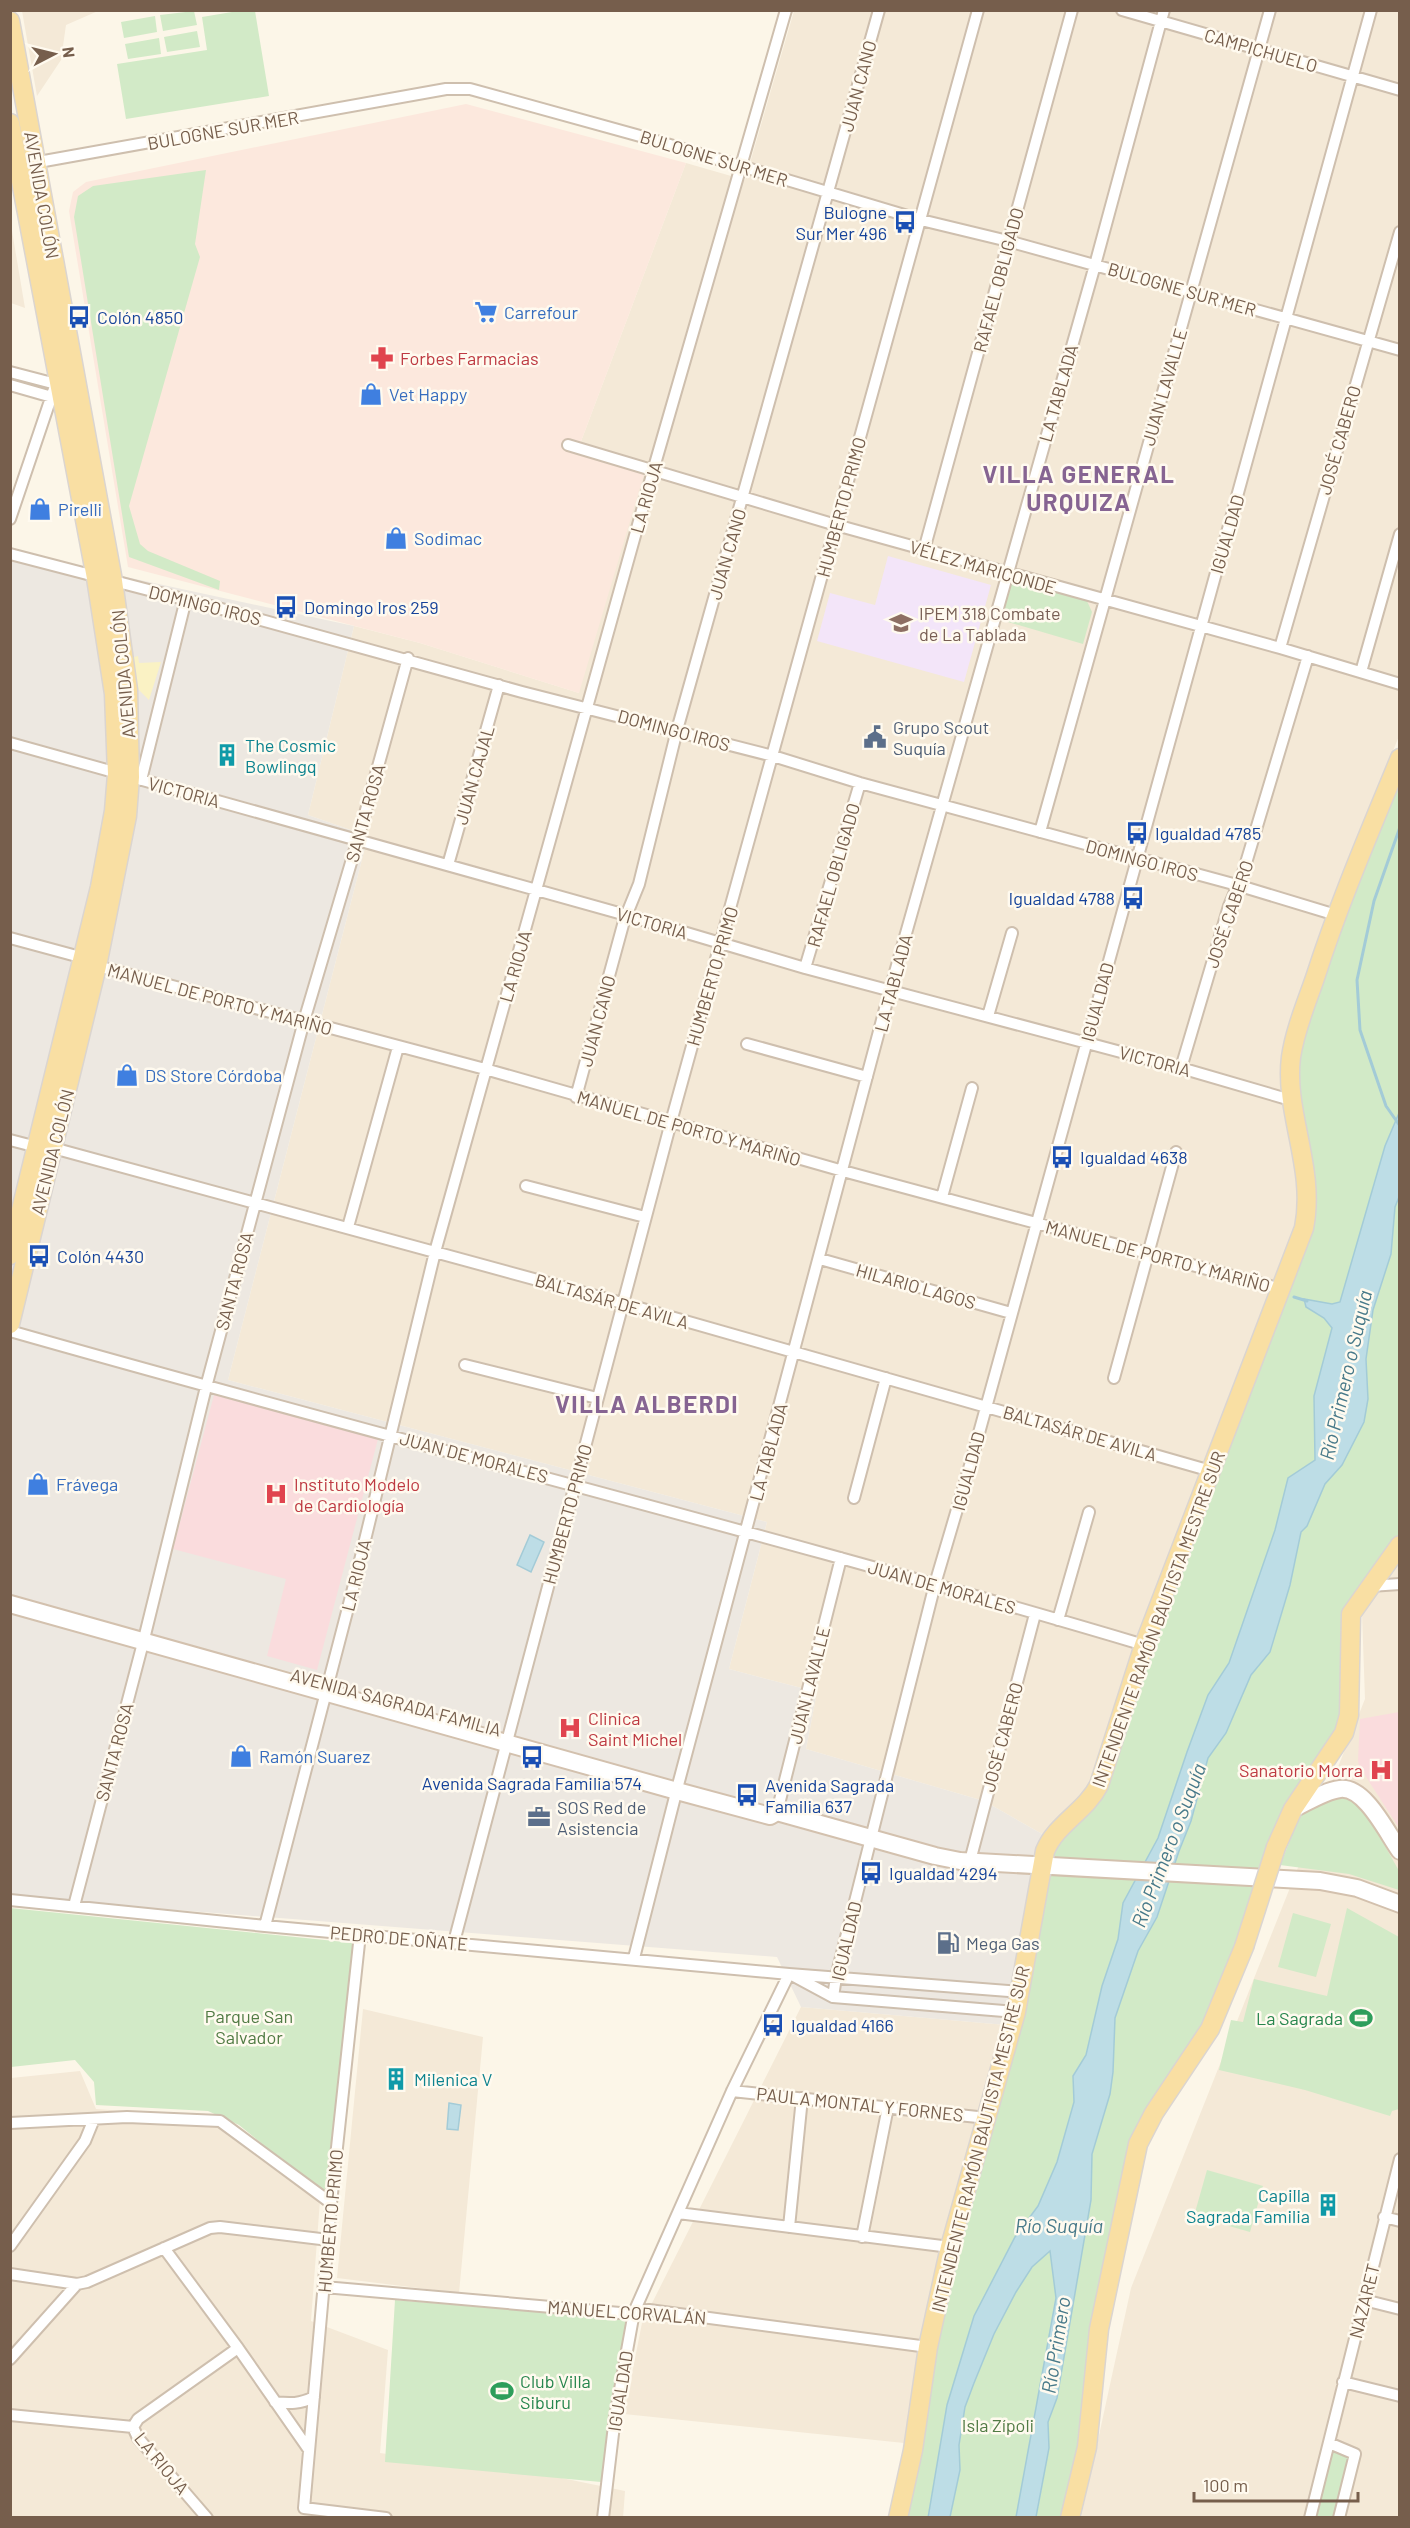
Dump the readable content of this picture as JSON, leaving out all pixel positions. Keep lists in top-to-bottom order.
{
  "streets": {
    "main road": ["AVENIDA COLÓN", "INTENDENTE RAMÓN BAUTISTA MESTRE SUR", "AVENIDA SAGRADA FAMILIA"],
    "street": [
      "CAMPICHUELO",
      "JUAN CANO",
      "BULOGNE SUR MER",
      "RAFAEL OBLIGADO",
      "JUAN LAVALLE",
      "LA TABLADA",
      "JOSÉ CABERO",
      "LA RIOJA",
      "HUMBERTO PRIMO",
      "IGUALDAD",
      "VÉLEZ MARICONDE",
      "DOMINGO IROS",
      "JUAN CAJAL",
      "VICTORIA",
      "SANTA ROSA",
      "MANUEL DE PORTO Y MARIÑO",
      "HILARIO LAGOS",
      "BALTASÁR DE AVILA",
      "JUAN DE MORALES",
      "PEDRO DE OÑATE",
      "PAULA MONTAL Y FORNES",
      "NAZARET",
      "MANUEL CORVALÁN"
    ]
  },
  "crossings": [
    ["CAMPICHUELO", "JUAN LAVALLE"],
    ["CAMPICHUELO", "LA TABLADA"],
    ["CAMPICHUELO", "IGUALDAD"],
    ["JUAN CANO", "BULOGNE SUR MER"],
    ["JUAN CANO", "VÉLEZ MARICONDE"],
    ["JUAN CANO", "DOMINGO IROS"],
    ["JUAN CANO", "VICTORIA"],
    ["JUAN CANO", "MANUEL DE PORTO Y MARIÑO"],
    ["BULOGNE SUR MER", "AVENIDA COLÓN"],
    ["BULOGNE SUR MER", "RAFAEL OBLIGADO"],
    ["BULOGNE SUR MER", "JUAN LAVALLE"],
    ["BULOGNE SUR MER", "LA TABLADA"],
    ["BULOGNE SUR MER", "JOSÉ CABERO"],
    ["BULOGNE SUR MER", "LA RIOJA"],
    ["BULOGNE SUR MER", "HUMBERTO PRIMO"],
    ["BULOGNE SUR MER", "IGUALDAD"],
    ["AVENIDA COLÓN", "DOMINGO IROS"],
    ["AVENIDA COLÓN", "VICTORIA"],
    ["AVENIDA COLÓN", "MANUEL DE PORTO Y MARIÑO"],
    ["AVENIDA COLÓN", "BALTASÁR DE AVILA"],
    ["RAFAEL OBLIGADO", "VÉLEZ MARICONDE"],
    ["RAFAEL OBLIGADO", "DOMINGO IROS"],
    ["RAFAEL OBLIGADO", "VICTORIA"],
    ["JUAN LAVALLE", "VÉLEZ MARICONDE"],
    ["JUAN LAVALLE", "DOMINGO IROS"],
    ["JUAN LAVALLE", "JUAN DE MORALES"],
    ["JUAN LAVALLE", "AVENIDA SAGRADA FAMILIA"],
    ["LA TABLADA", "VÉLEZ MARICONDE"],
    ["LA TABLADA", "DOMINGO IROS"],
    ["LA TABLADA", "VICTORIA"],
    ["LA TABLADA", "MANUEL DE PORTO Y MARIÑO"],
    ["LA TABLADA", "HILARIO LAGOS"],
    ["LA TABLADA", "BALTASÁR DE AVILA"],
    ["LA TABLADA", "JUAN DE MORALES"],
    ["LA TABLADA", "AVENIDA SAGRADA FAMILIA"],
    ["LA TABLADA", "PEDRO DE OÑATE"],
    ["JOSÉ CABERO", "VÉLEZ MARICONDE"],
    ["JOSÉ CABERO", "DOMINGO IROS"],
    ["JOSÉ CABERO", "VICTORIA"],
    ["JOSÉ CABERO", "JUAN DE MORALES"],
    ["JOSÉ CABERO", "AVENIDA SAGRADA FAMILIA"],
    ["LA RIOJA", "VÉLEZ MARICONDE"],
    ["LA RIOJA", "DOMINGO IROS"],
    ["LA RIOJA", "VICTORIA"],
    ["LA RIOJA", "MANUEL DE PORTO Y MARIÑO"],
    ["LA RIOJA", "BALTASÁR DE AVILA"],
    ["LA RIOJA", "JUAN DE MORALES"],
    ["LA RIOJA", "AVENIDA SAGRADA FAMILIA"],
    ["LA RIOJA", "PEDRO DE OÑATE"],
    ["HUMBERTO PRIMO", "VÉLEZ MARICONDE"],
    ["HUMBERTO PRIMO", "DOMINGO IROS"],
    ["HUMBERTO PRIMO", "VICTORIA"],
    ["HUMBERTO PRIMO", "MANUEL DE PORTO Y MARIÑO"],
    ["HUMBERTO PRIMO", "BALTASÁR DE AVILA"],
    ["HUMBERTO PRIMO", "JUAN DE MORALES"],
    ["HUMBERTO PRIMO", "AVENIDA SAGRADA FAMILIA"],
    ["HUMBERTO PRIMO", "PEDRO DE OÑATE"],
    ["HUMBERTO PRIMO", "MANUEL CORVALÁN"],
    ["IGUALDAD", "VÉLEZ MARICONDE"],
    ["IGUALDAD", "DOMINGO IROS"],
    ["IGUALDAD", "VICTORIA"],
    ["IGUALDAD", "MANUEL DE PORTO Y MARIÑO"],
    ["IGUALDAD", "HILARIO LAGOS"],
    ["IGUALDAD", "BALTASÁR DE AVILA"],
    ["IGUALDAD", "JUAN DE MORALES"],
    ["IGUALDAD", "AVENIDA SAGRADA FAMILIA"],
    ["IGUALDAD", "PEDRO DE OÑATE"],
    ["IGUALDAD", "PAULA MONTAL Y FORNES"],
    ["IGUALDAD", "MANUEL CORVALÁN"],
    ["DOMINGO IROS", "JUAN CAJAL"],
    ["DOMINGO IROS", "SANTA ROSA"],
    ["DOMINGO IROS", "INTENDENTE RAMÓN BAUTISTA MESTRE SUR"],
    ["JUAN CAJAL", "VICTORIA"],
    ["VICTORIA", "SANTA ROSA"],
    ["VICTORIA", "INTENDENTE RAMÓN BAUTISTA MESTRE SUR"],
    ["SANTA ROSA", "MANUEL DE PORTO Y MARIÑO"],
    ["SANTA ROSA", "BALTASÁR DE AVILA"],
    ["SANTA ROSA", "JUAN DE MORALES"],
    ["SANTA ROSA", "AVENIDA SAGRADA FAMILIA"],
    ["SANTA ROSA", "PEDRO DE OÑATE"],
    ["MANUEL DE PORTO Y MARIÑO", "INTENDENTE RAMÓN BAUTISTA MESTRE SUR"],
    ["BALTASÁR DE AVILA", "INTENDENTE RAMÓN BAUTISTA MESTRE SUR"],
    ["JUAN DE MORALES", "INTENDENTE RAMÓN BAUTISTA MESTRE SUR"],
    ["INTENDENTE RAMÓN BAUTISTA MESTRE SUR", "AVENIDA SAGRADA FAMILIA"],
    ["INTENDENTE RAMÓN BAUTISTA MESTRE SUR", "PEDRO DE OÑATE"],
    ["INTENDENTE RAMÓN BAUTISTA MESTRE SUR", "PAULA MONTAL Y FORNES"],
    ["INTENDENTE RAMÓN BAUTISTA MESTRE SUR", "MANUEL CORVALÁN"]
  ],
  "districts": ["VILLA GENERAL URQUIZA", "VILLA ALBERDI"],
  "water": ["Río Primero o Suquía", "Río Suquía", "Río Primero"],
  "parks": ["Parque San Salvador", "Isla Zípoli"],
  "places": {
    "bus stop": [
      "Bulogne Sur Mer 496",
      "Colón 4850",
      "Domingo Iros 259",
      "Igualdad 4785",
      "Igualdad 4788",
      "Igualdad 4638",
      "Colón 4430",
      "Avenida Sagrada Familia 574",
      "Avenida Sagrada Familia 637",
      "Igualdad 4294",
      "Igualdad 4166"
    ],
    "supermarket": ["Carrefour"],
    "pharmacy": ["Forbes Farmacias"],
    "shop": [
      "Vet Happy",
      "Pirelli",
      "Sodimac",
      "DS Store Córdoba",
      "Frávega",
      "Ramón Suarez"
    ],
    "school or university": ["IPEM 318 Combate de La Tablada"],
    "public building": ["Grupo Scout Suquía"],
    "building": ["The Cosmic Bowlingq", "Milenica V", "Capilla Sagrada Familia"],
    "hospital": ["Instituto Modelo de Cardiología", "Clinica Saint Michel", "Sanatorio Morra"],
    "office": ["SOS Red de Asistencia"],
    "fuel station": ["Mega Gas"],
    "sports": ["La Sagrada", "Club Villa Siburu"]
  },
  "scale_bar": "100 m",
  "north": "right"
}
